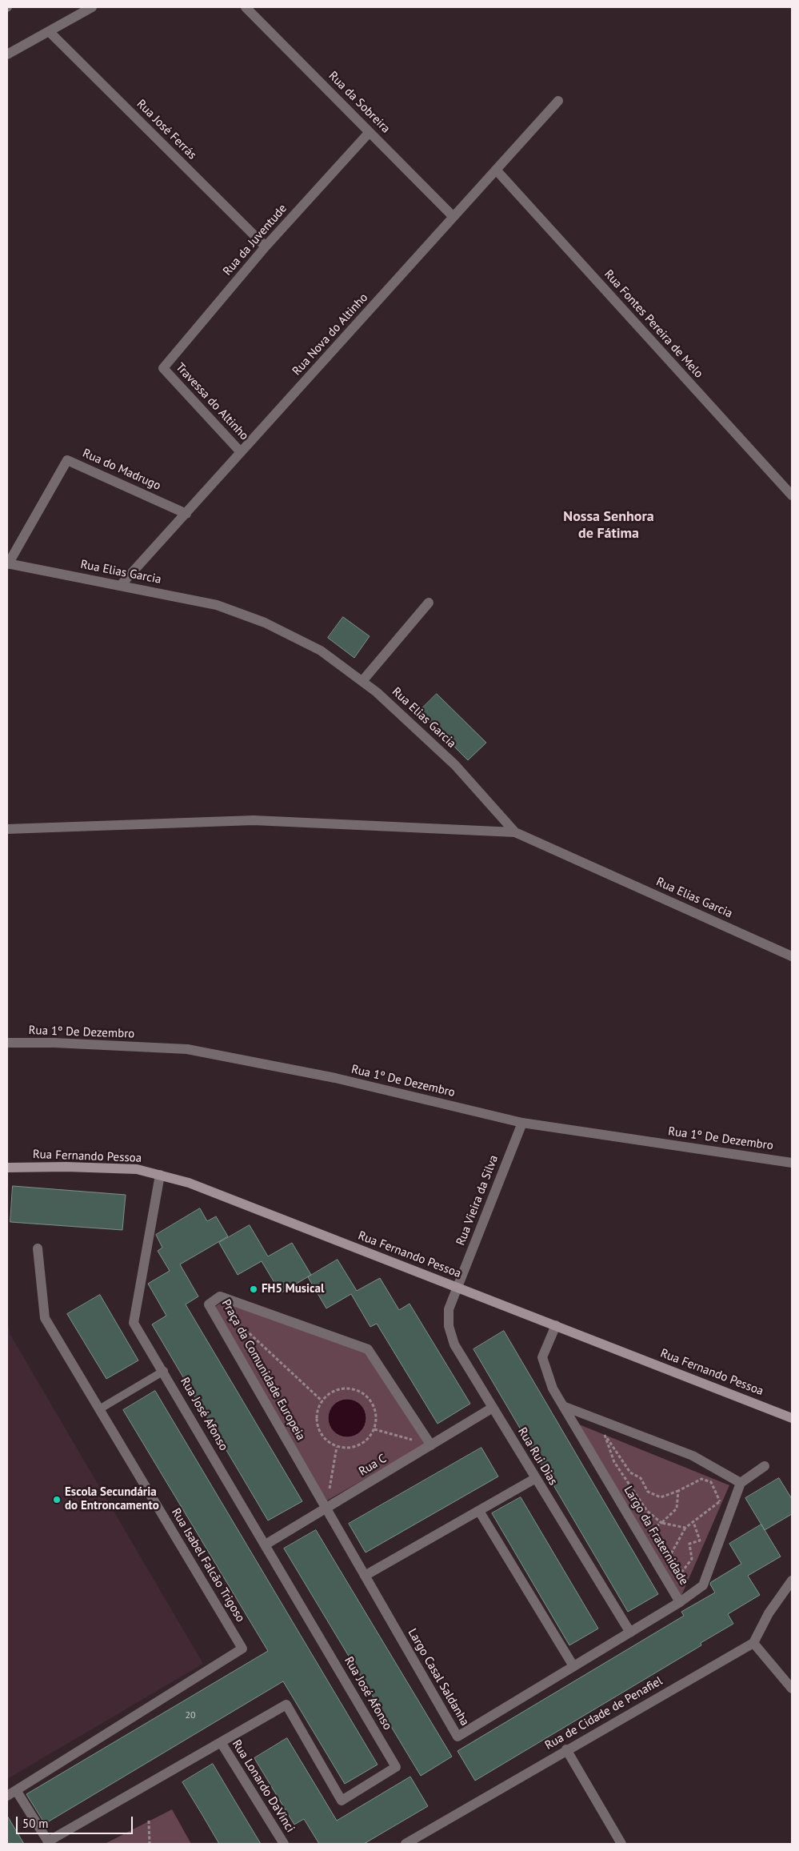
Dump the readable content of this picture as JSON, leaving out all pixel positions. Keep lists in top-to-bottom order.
{
  "streets": {
    "street": [
      "Rua da Sobreira",
      "Rua José Ferrás",
      "Rua da Juventude",
      "Rua Fontes Pereira de Melo",
      "Rua Nova do Altinho",
      "Travessa do Altinho",
      "Rua do Madrugo",
      "Rua Elias Garcia",
      "Rua 1º De Dezembro",
      "Rua Fernando Pessoa",
      "Rua Vieira da Silva",
      "Praça da Comunidade Europeia",
      "Rua José Afonso",
      "Rua Rui Dias",
      "Rua C",
      "Largo da Fraternidade",
      "Rua Isabel Falcão Trigoso",
      "Largo Casal Saldanha",
      "Rua de Cidade de Penafiel",
      "Rua Lonardo DaVinci"
    ]
  },
  "crossings": [
    ["Rua da Sobreira", "Rua da Juventude"],
    ["Rua da Sobreira", "Rua Nova do Altinho"],
    ["Rua José Ferrás", "Rua da Juventude"],
    ["Rua da Juventude", "Travessa do Altinho"],
    ["Rua Fontes Pereira de Melo", "Rua Nova do Altinho"],
    ["Rua Nova do Altinho", "Travessa do Altinho"],
    ["Rua Nova do Altinho", "Rua do Madrugo"],
    ["Rua Nova do Altinho", "Rua Elias Garcia"],
    ["Rua do Madrugo", "Rua Elias Garcia"],
    ["Rua 1º De Dezembro", "Rua Vieira da Silva"],
    ["Rua Fernando Pessoa", "Rua Vieira da Silva"],
    ["Rua Fernando Pessoa", "Rua José Afonso"],
    ["Rua Fernando Pessoa", "Rua Rui Dias"],
    ["Rua Fernando Pessoa", "Largo da Fraternidade"],
    ["Rua Vieira da Silva", "Rua Rui Dias"],
    ["Praça da Comunidade Europeia", "Rua C"],
    ["Praça da Comunidade Europeia", "Largo Casal Saldanha"],
    ["Rua José Afonso", "Rua C"],
    ["Rua José Afonso", "Rua Isabel Falcão Trigoso"],
    ["Rua José Afonso", "Rua Lonardo DaVinci"],
    ["Rua Rui Dias", "Rua C"],
    ["Rua Rui Dias", "Largo Casal Saldanha"],
    ["Rua C", "Largo Casal Saldanha"],
    ["Largo da Fraternidade", "Largo Casal Saldanha"]
  ],
  "districts": ["Nossa Senhora de Fátima"],
  "places": ["FH5 Musical", "Escola Secundária do Entroncamento"],
  "house_numbers": ["20"],
  "scale_bar": "50 m"
}
